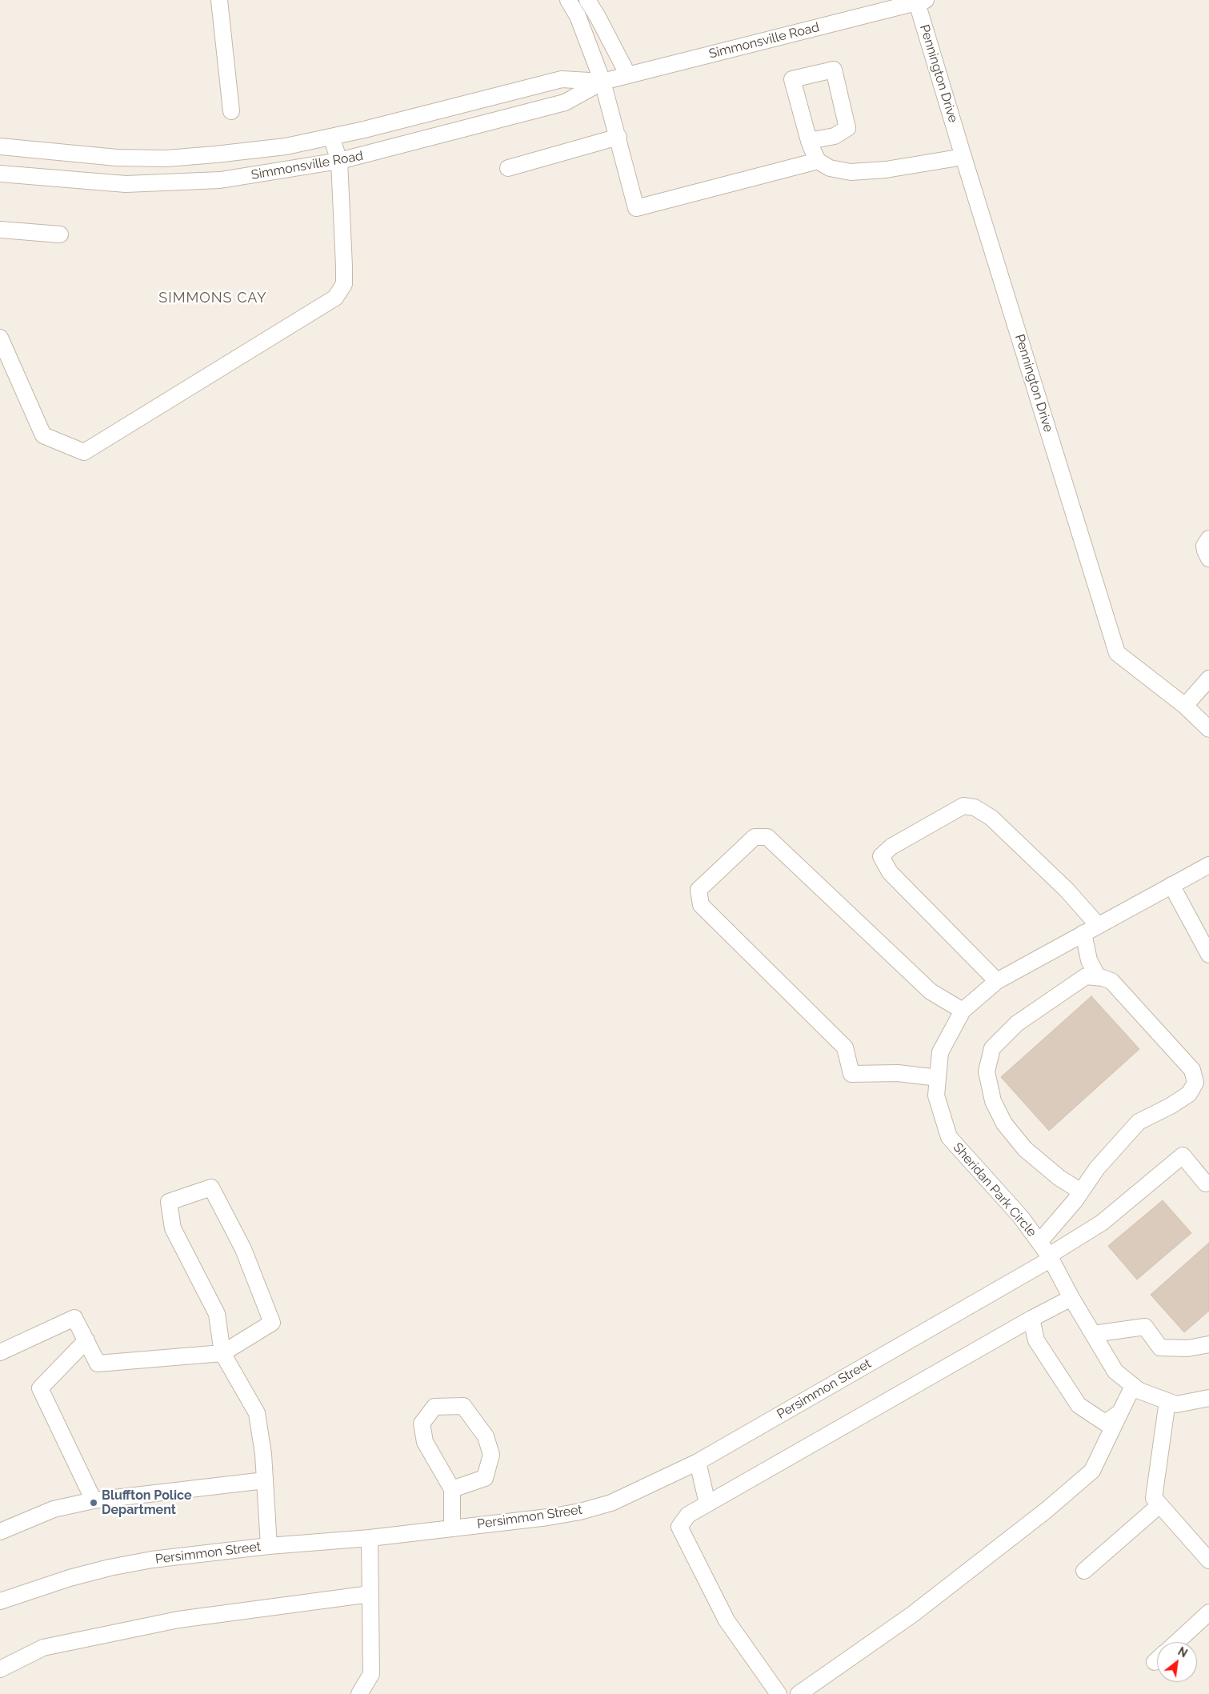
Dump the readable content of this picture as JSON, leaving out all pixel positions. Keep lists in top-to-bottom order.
{
  "streets": {
    "street": [
      "Simmonsville Road",
      "Pennington Drive",
      "Sheridan Park Circle",
      "Persimmon Street"
    ]
  },
  "crossings": [
    ["Simmonsville Road", "Pennington Drive"],
    ["Sheridan Park Circle", "Persimmon Street"]
  ],
  "districts": ["SIMMONS CAY"],
  "places": ["Bluffton Police Department"],
  "north": "top right"
}
